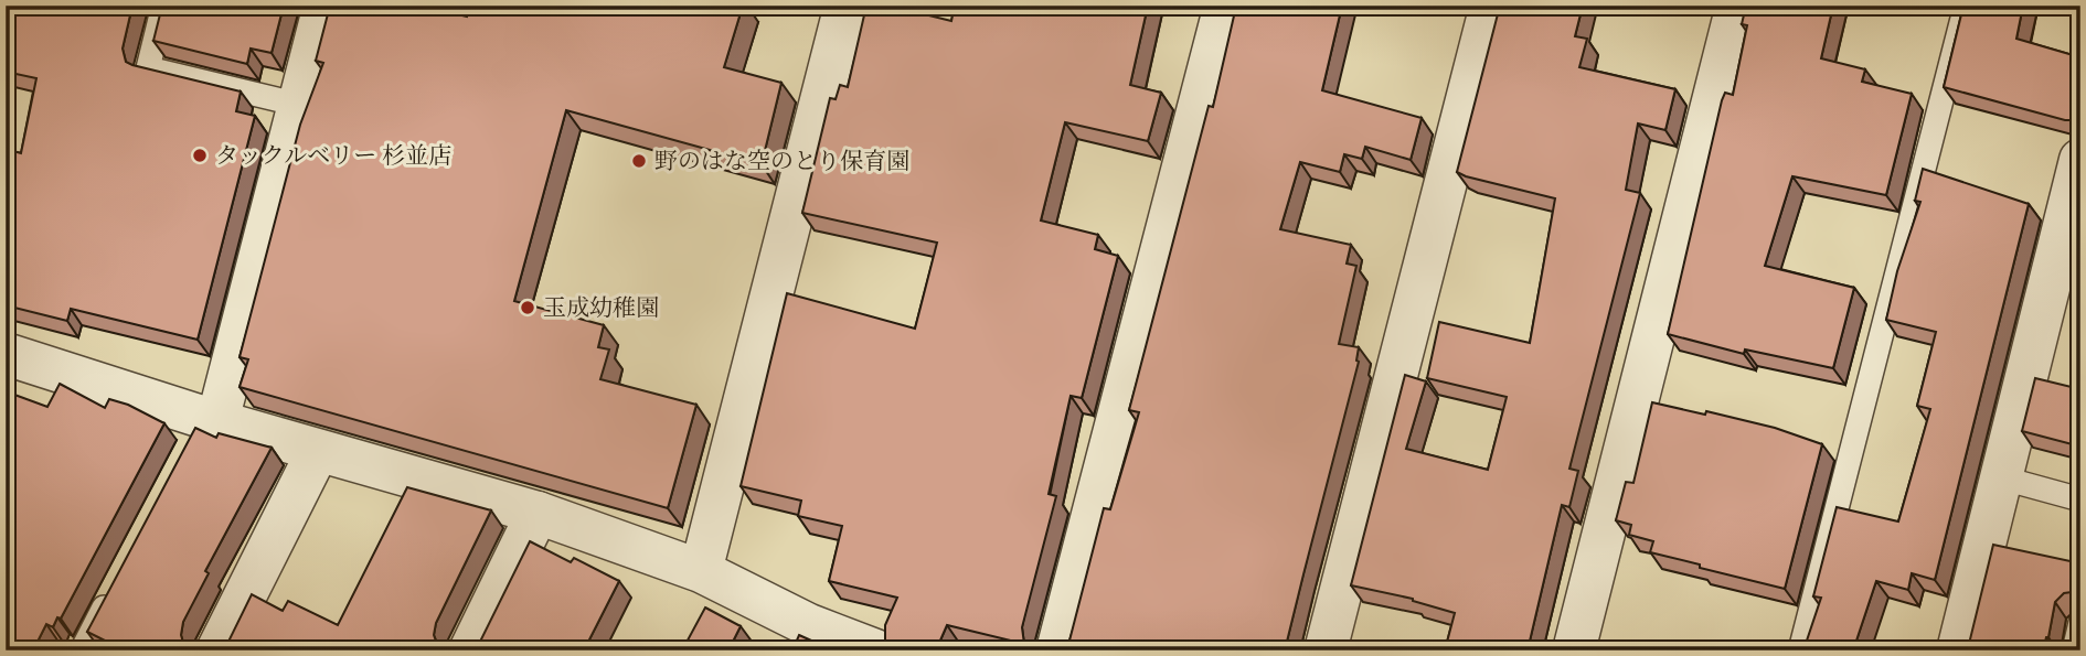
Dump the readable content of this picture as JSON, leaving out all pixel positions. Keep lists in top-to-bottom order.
{
  "places": ["タックルベリー 杉並店", "野のはな空のとり保育園", "玉成幼稚園"]
}
